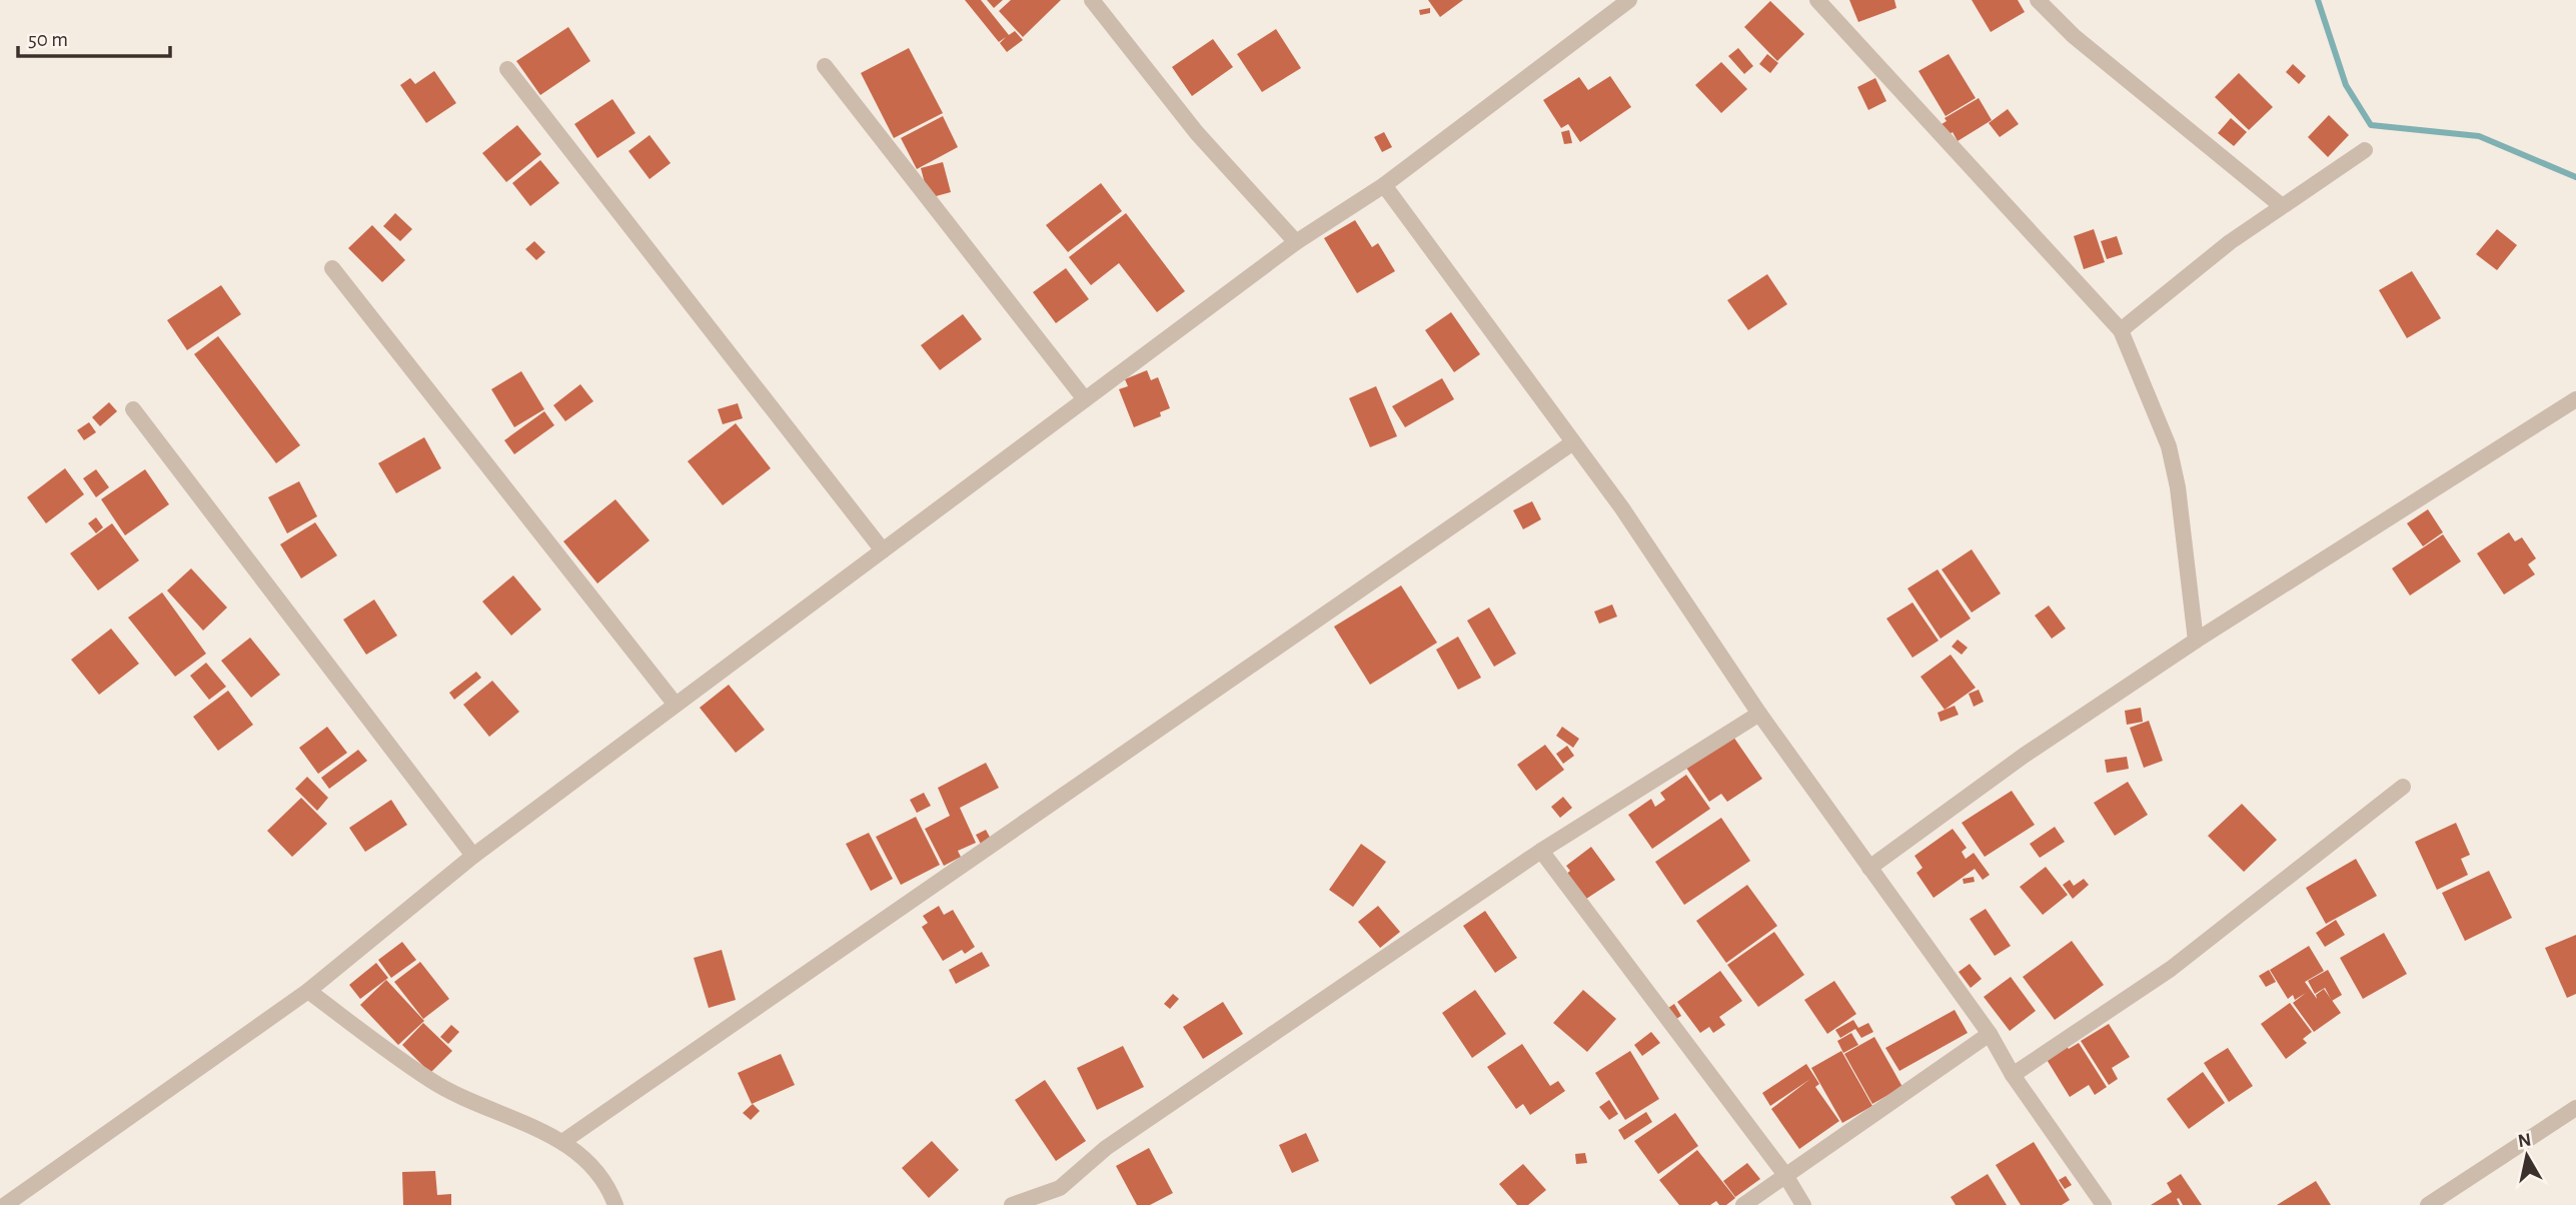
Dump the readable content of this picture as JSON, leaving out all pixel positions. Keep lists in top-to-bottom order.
{
  "scale_bar": "50 m",
  "north": "top"
}
